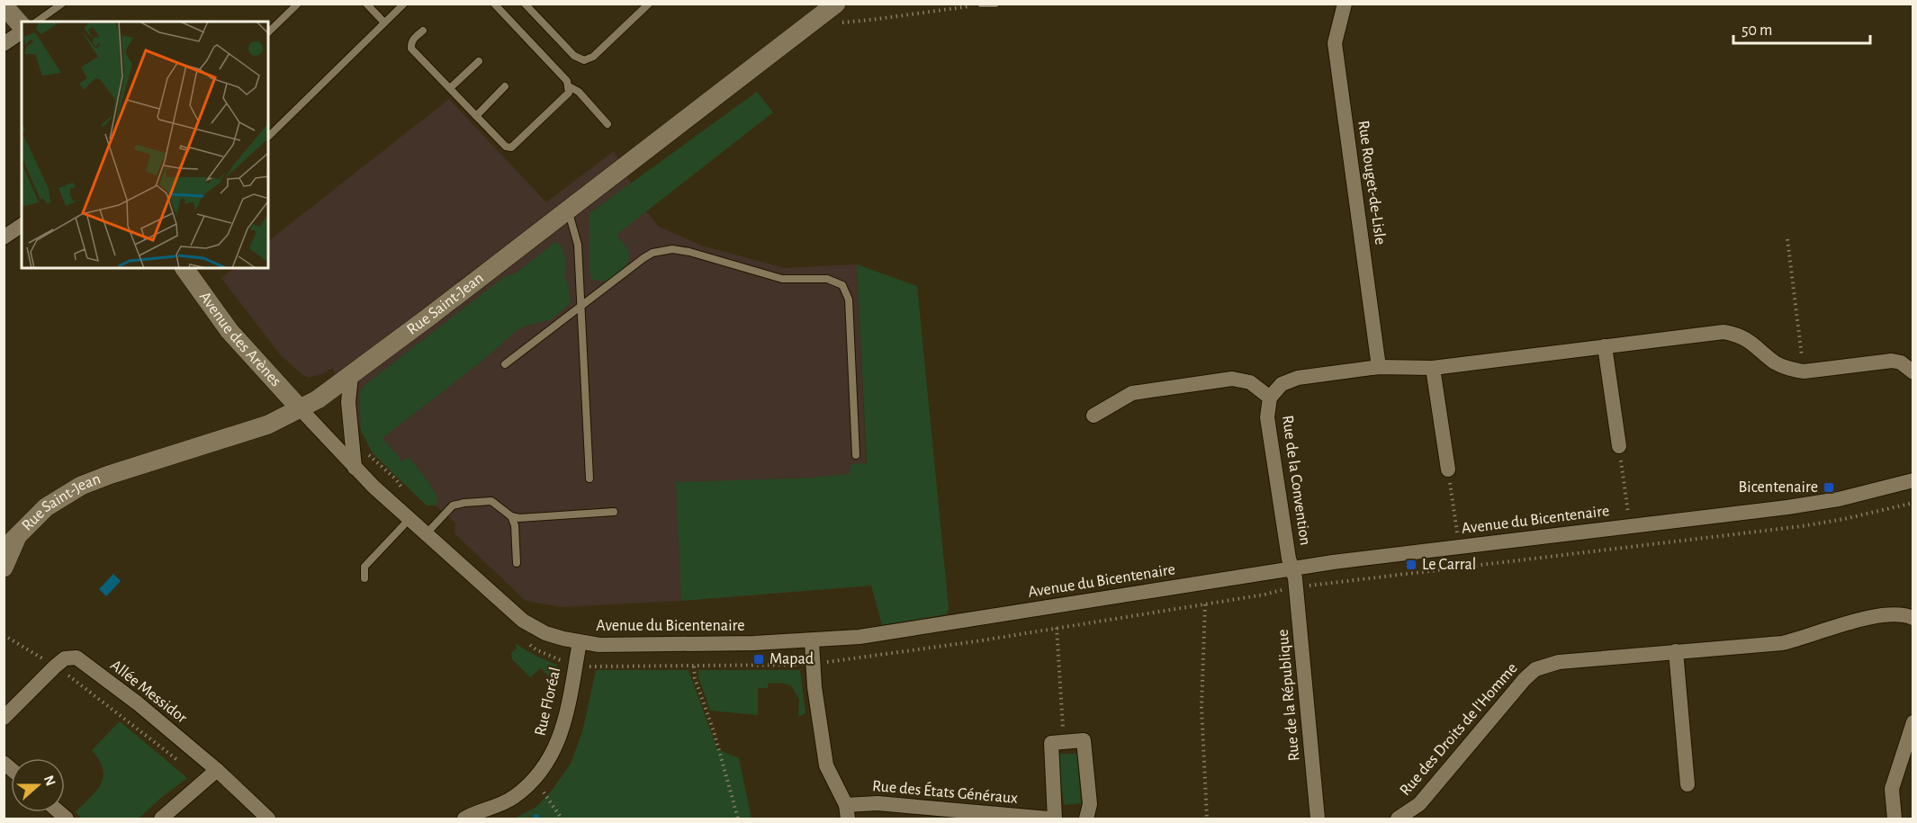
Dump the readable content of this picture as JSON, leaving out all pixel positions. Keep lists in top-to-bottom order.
{
  "streets": {
    "street": [
      "Rue Rouget-de-Lisle",
      "Rue Saint-Jean",
      "Avenue des Arènes",
      "Rue de la Convention",
      "Avenue du Bicentenaire",
      "Allée Messidor",
      "Rue de la République",
      "Rue Floréal",
      "Rue des Droits de l'Homme",
      "Rue des États Généraux"
    ]
  },
  "crossings": [
    ["Rue Rouget-de-Lisle", "Rue de la Convention"],
    ["Rue Saint-Jean", "Avenue des Arènes"],
    ["Rue Saint-Jean", "Avenue du Bicentenaire"],
    ["Avenue des Arènes", "Avenue du Bicentenaire"],
    ["Rue de la Convention", "Avenue du Bicentenaire"],
    ["Rue de la Convention", "Rue de la République"],
    ["Avenue du Bicentenaire", "Rue de la République"],
    ["Avenue du Bicentenaire", "Rue Floréal"],
    ["Avenue du Bicentenaire", "Rue des États Généraux"]
  ],
  "places": {
    "transit": ["Bicentenaire", "Le Carral", "Mapad"]
  },
  "scale_bar": "50 m",
  "north": "right"
}
